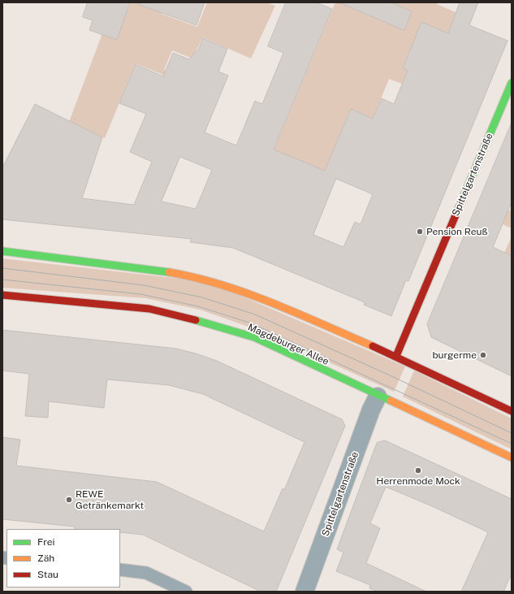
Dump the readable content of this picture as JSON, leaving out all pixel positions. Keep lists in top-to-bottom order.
{
  "streets": {
    "main road": ["Spittelgartenstraße", "Magdeburger Allee"]
  },
  "crossings": [
    ["Spittelgartenstraße", "Magdeburger Allee"]
  ],
  "places": [
    "Pension Reuß",
    "burgerme",
    "Herrenmode Mock",
    "REWE Getränkemarkt"
  ],
  "legend": ["Frei", "Zäh", "Stau"]
}
